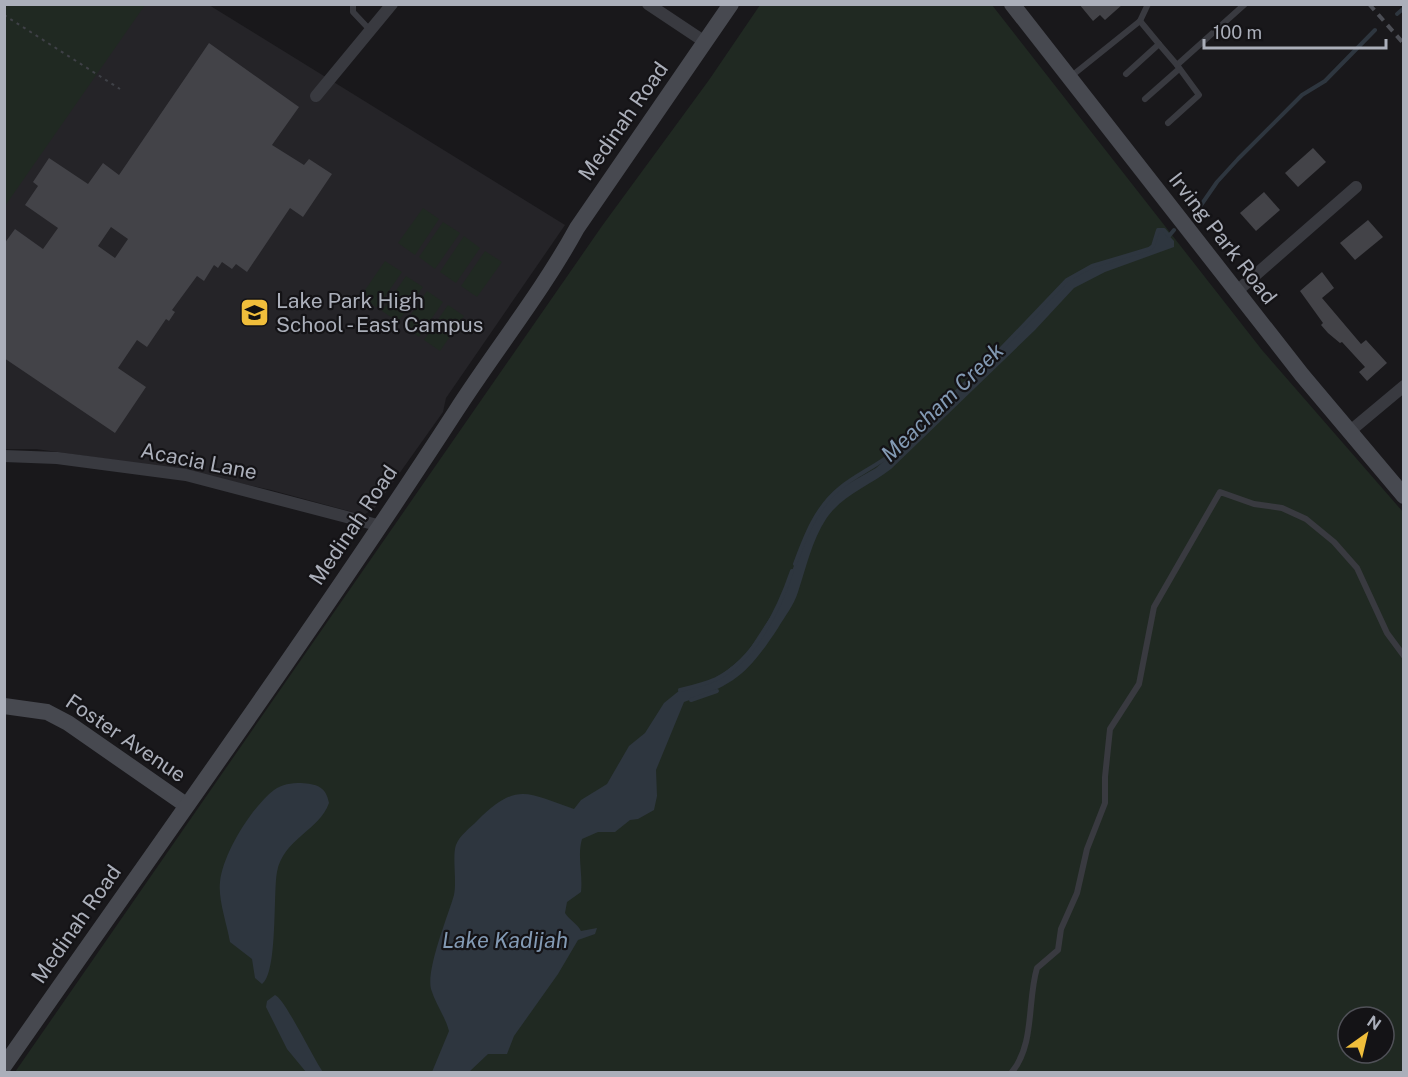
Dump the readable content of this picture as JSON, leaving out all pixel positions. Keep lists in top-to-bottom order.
{
  "streets": {
    "main road": ["Medinah Road", "Irving Park Road", "Foster Avenue"],
    "street": ["Acacia Lane"]
  },
  "crossings": [
    ["Medinah Road", "Acacia Lane"],
    ["Medinah Road", "Foster Avenue"]
  ],
  "water": ["Meacham Creek", "Lake Kadijah"],
  "places": {
    "school or university": ["Lake Park High School - East Campus"]
  },
  "scale_bar": "100 m",
  "north": "top right"
}
